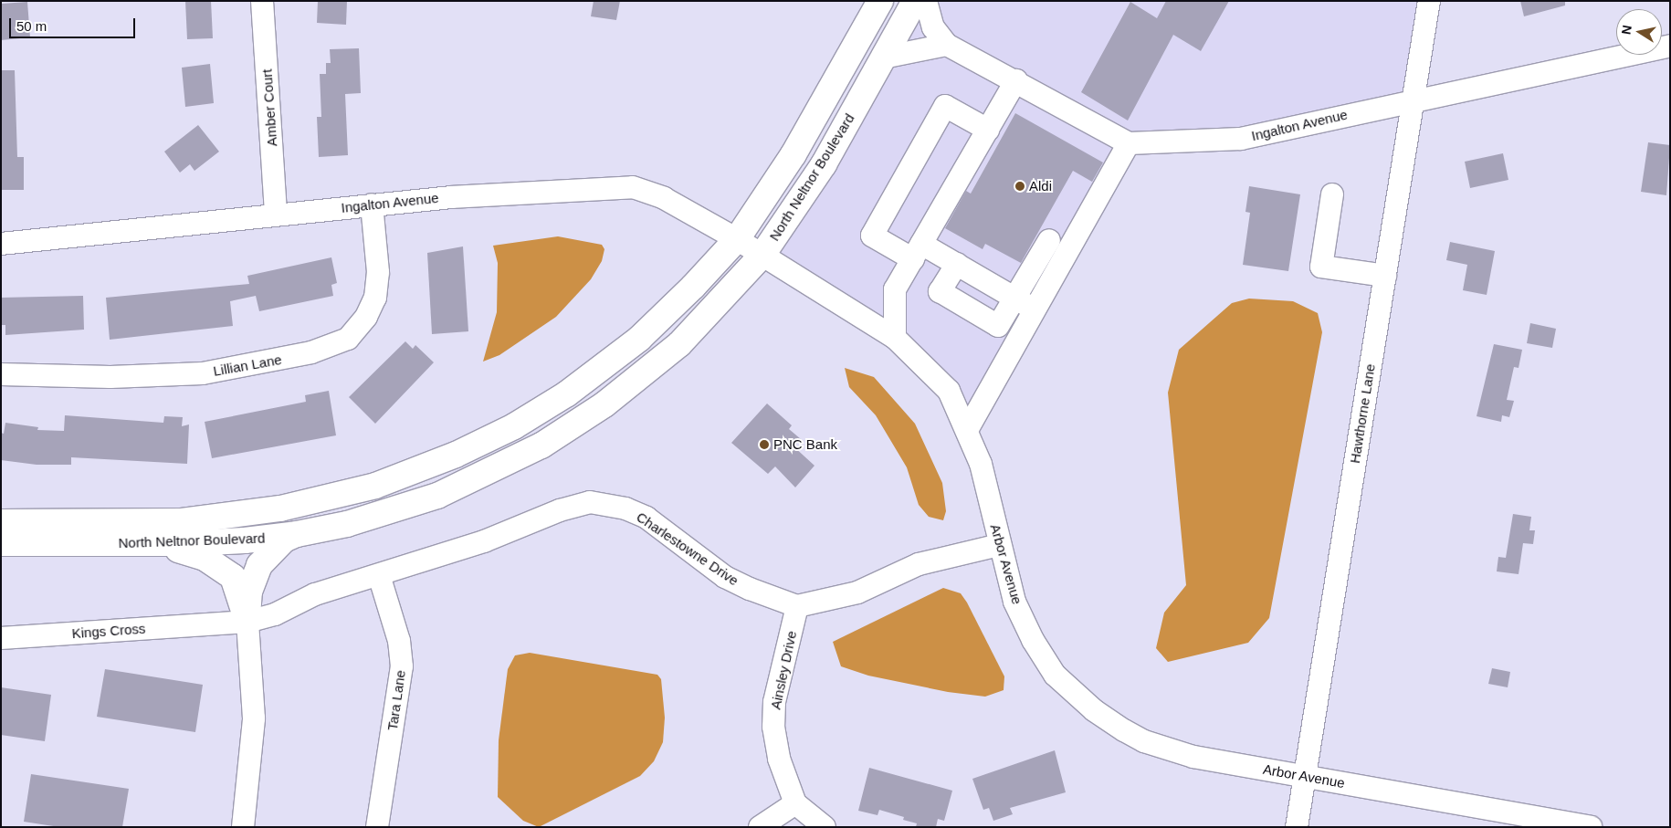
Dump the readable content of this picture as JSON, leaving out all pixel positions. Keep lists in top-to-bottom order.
{
  "streets": {
    "main road": ["North Neltnor Boulevard"],
    "street": [
      "Amber Court",
      "Ingalton Avenue",
      "Lillian Lane",
      "Hawthorne Lane",
      "Charlestowne Drive",
      "Arbor Avenue",
      "Kings Cross",
      "Ainsley Drive",
      "Tara Lane"
    ]
  },
  "crossings": [
    ["Amber Court", "Ingalton Avenue"],
    ["Ingalton Avenue", "North Neltnor Boulevard"],
    ["Ingalton Avenue", "Lillian Lane"],
    ["Ingalton Avenue", "Hawthorne Lane"],
    ["Ingalton Avenue", "Arbor Avenue"],
    ["North Neltnor Boulevard", "Arbor Avenue"],
    ["Hawthorne Lane", "Arbor Avenue"],
    ["Charlestowne Drive", "Kings Cross"],
    ["Charlestowne Drive", "Ainsley Drive"],
    ["Charlestowne Drive", "Tara Lane"]
  ],
  "places": ["Aldi", "PNC Bank"],
  "scale_bar": "50 m",
  "north": "left"
}
